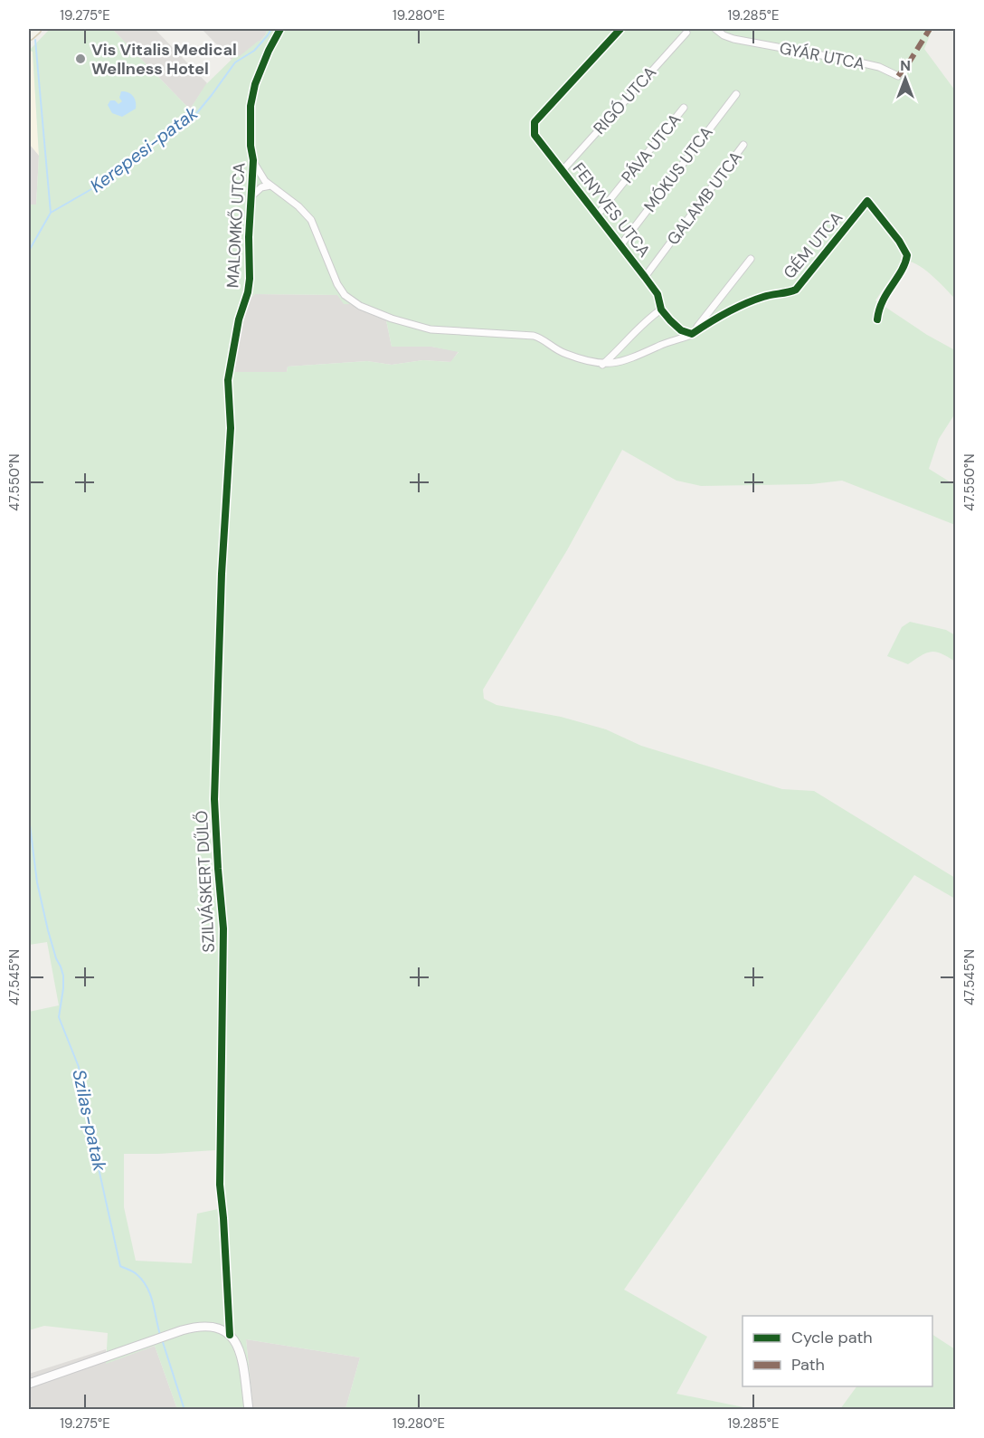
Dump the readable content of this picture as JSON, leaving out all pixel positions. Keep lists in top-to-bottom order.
{
  "streets": {
    "street": [
      "GYÁR UTCA",
      "RIGÓ UTCA",
      "PÁVA UTCA",
      "MÓKUS UTCA",
      "GALAMB UTCA",
      "FENYVES UTCA",
      "MALOMKŐ UTCA",
      "GÉM UTCA",
      "SZILVÁSKERT DŰLŐ"
    ]
  },
  "crossings": [
    ["RIGÓ UTCA", "FENYVES UTCA"],
    ["PÁVA UTCA", "FENYVES UTCA"],
    ["MÓKUS UTCA", "FENYVES UTCA"],
    ["GALAMB UTCA", "FENYVES UTCA"],
    ["MALOMKŐ UTCA", "SZILVÁSKERT DŰLŐ"]
  ],
  "water": ["Kerepesi-patak", "Szilas-patak"],
  "places": ["Vis Vitalis Medical Wellness Hotel"],
  "legend": ["Cycle path", "Path"],
  "north": "top",
  "coordinates": [
    "19.275°E",
    "19.280°E",
    "19.285°E",
    "47.550°N",
    "47.545°N"
  ]
}
